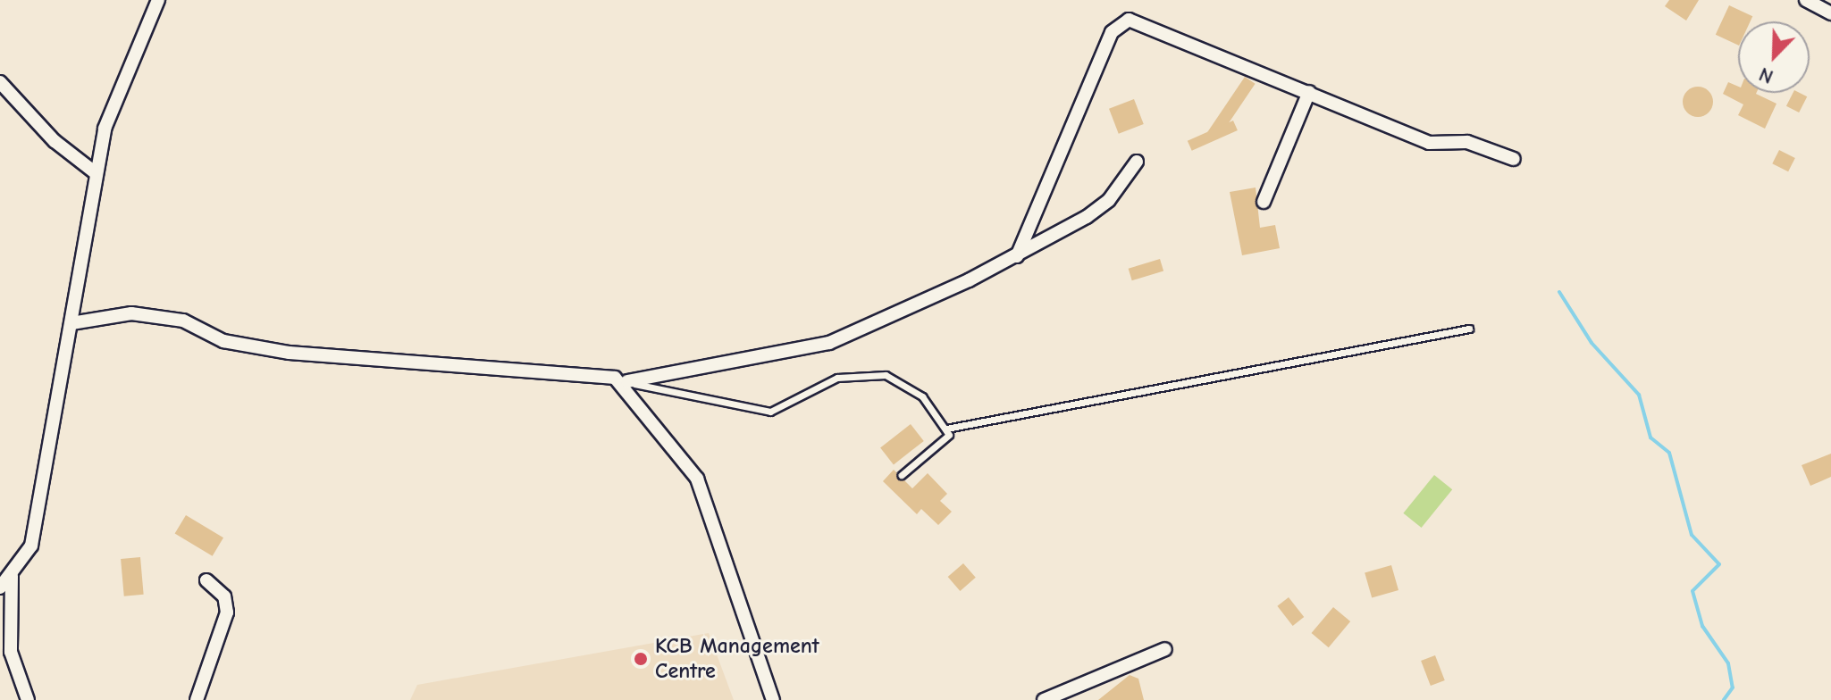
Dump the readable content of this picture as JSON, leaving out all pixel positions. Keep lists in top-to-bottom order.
{
  "places": ["KCB Management Centre"],
  "north": "bottom left"
}
